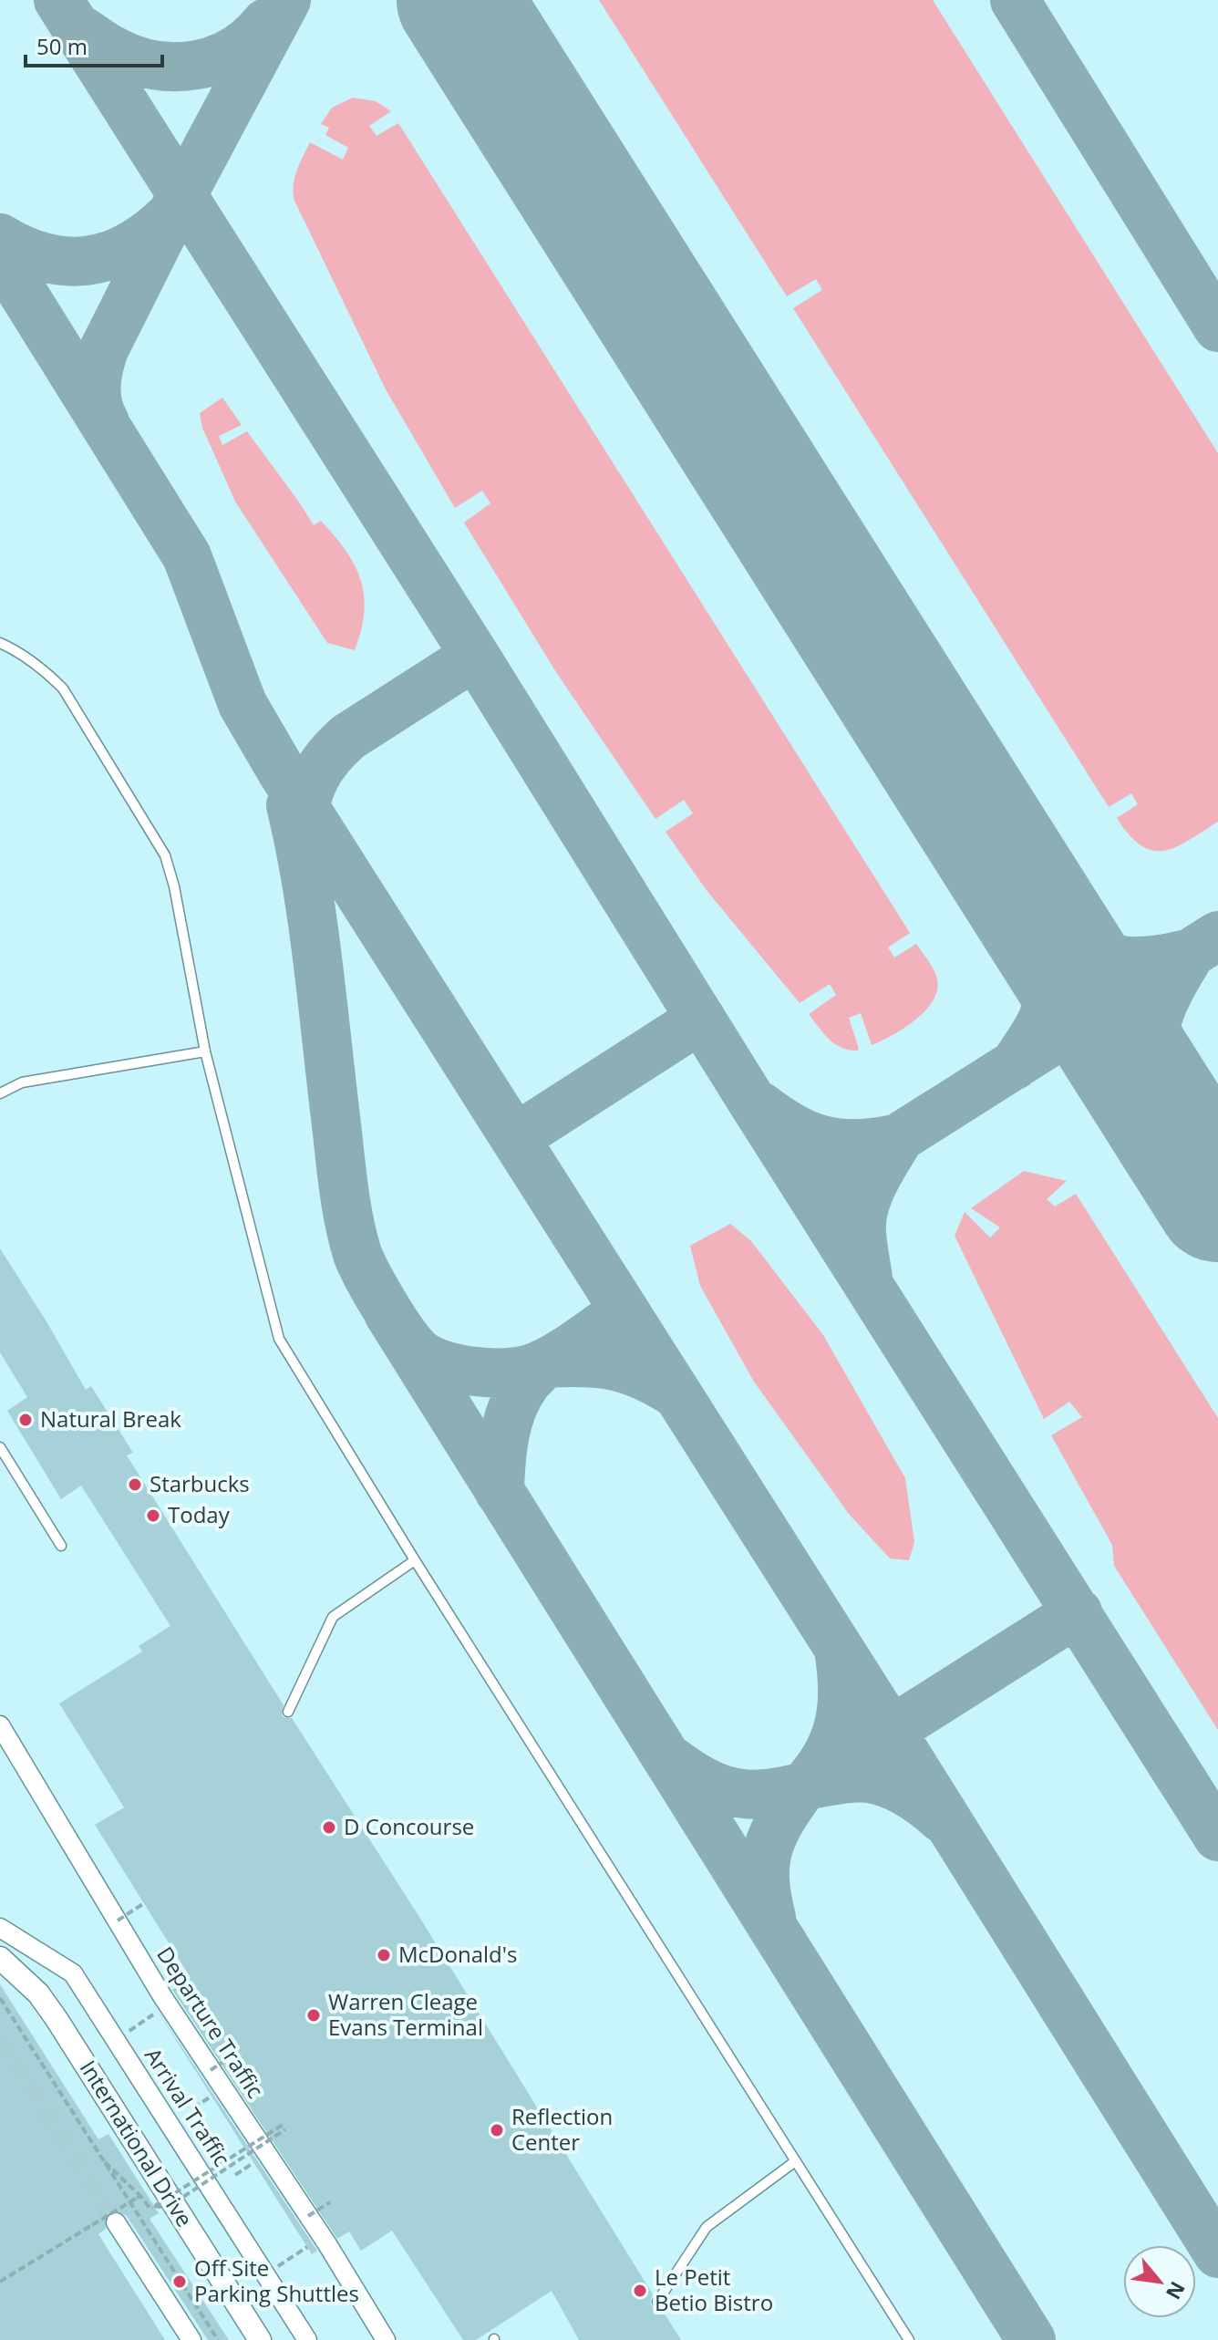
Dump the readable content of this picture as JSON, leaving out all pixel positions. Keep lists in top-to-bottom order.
{
  "streets": {
    "street": ["Departure Traffic", "Arrival Traffic", "International Drive"]
  },
  "places": [
    "Natural Break",
    "Starbucks",
    "Today",
    "D Concourse",
    "McDonald's",
    "Warren Cleage Evans Terminal",
    "Reflection Center",
    "Off Site Parking Shuttles",
    "Le Petit Betio Bistro"
  ],
  "scale_bar": "50 m",
  "north": "bottom right"
}
